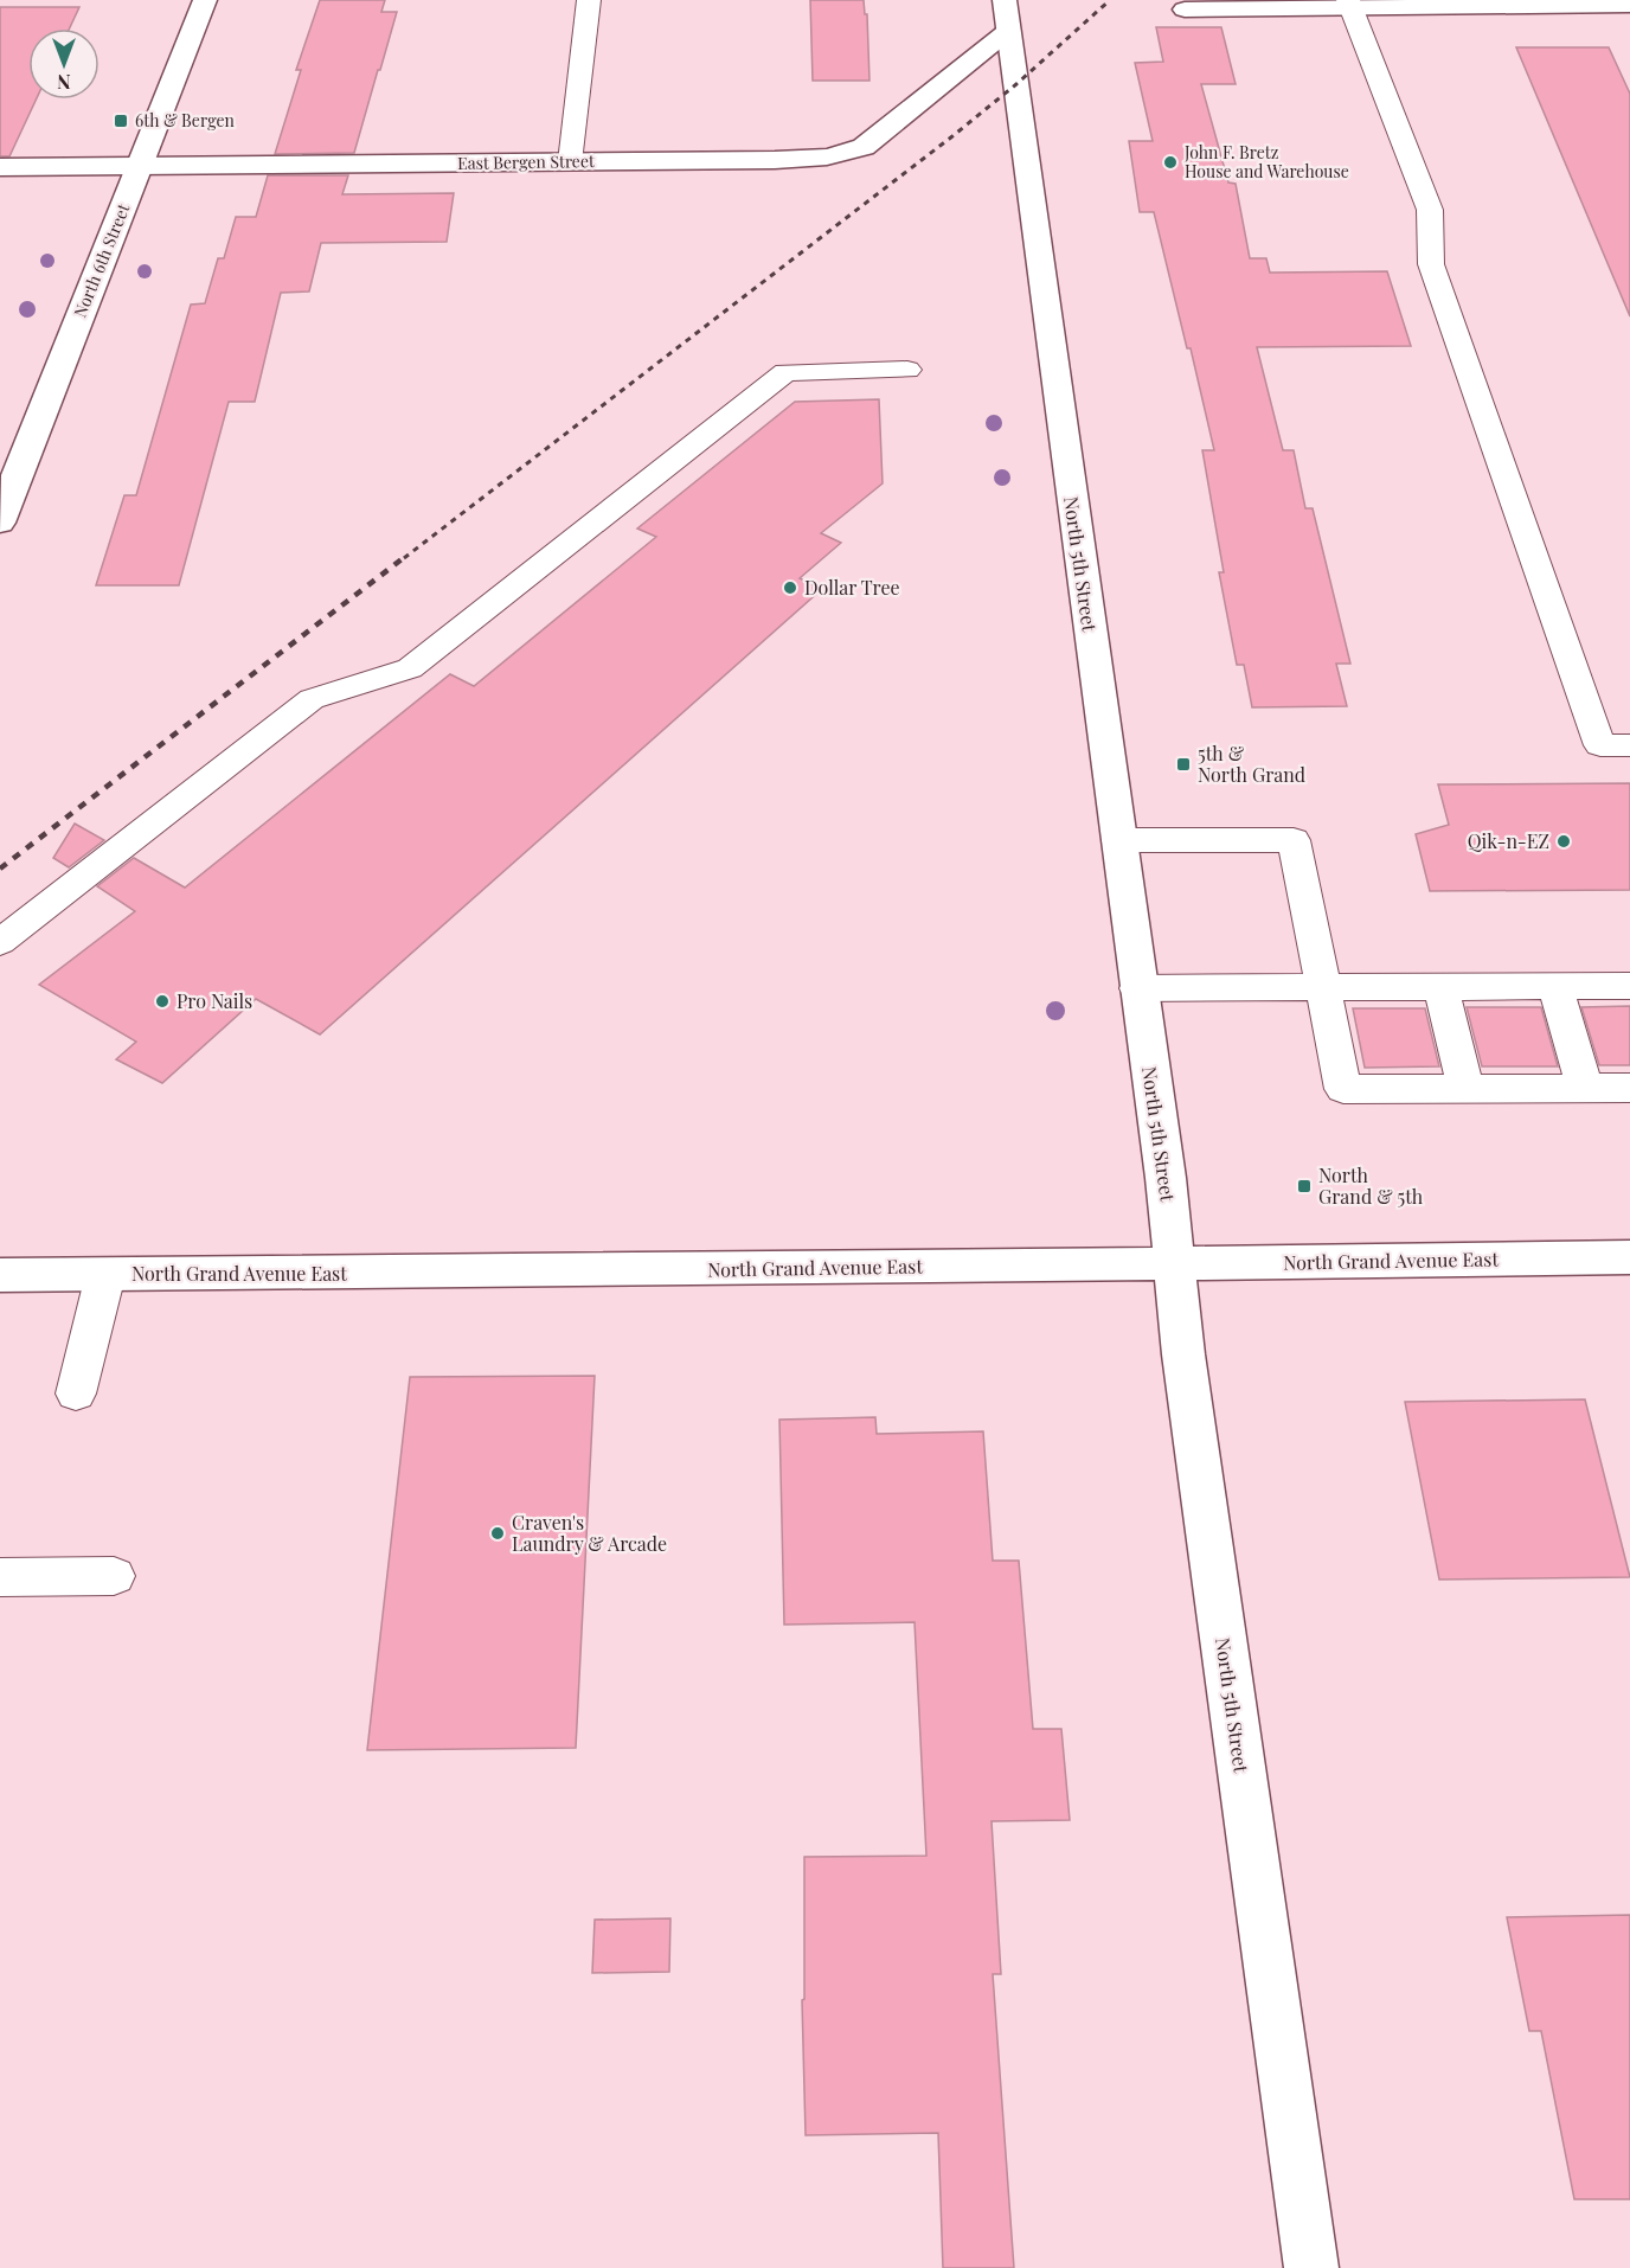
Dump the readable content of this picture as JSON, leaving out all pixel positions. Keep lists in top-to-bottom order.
{
  "streets": {
    "main road": [
      "East Bergen Street",
      "North 6th Street",
      "North 5th Street",
      "North Grand Avenue East"
    ]
  },
  "crossings": [
    ["East Bergen Street", "North 6th Street"],
    ["East Bergen Street", "North 5th Street"],
    ["North 5th Street", "North Grand Avenue East"]
  ],
  "places": {
    "transit": ["6th & Bergen", "5th & North Grand", "North Grand & 5th"],
    "other": [
      "John F. Bretz House and Warehouse",
      "Dollar Tree",
      "Qik-n-EZ",
      "Pro Nails",
      "Craven's Laundry & Arcade"
    ]
  },
  "north": "bottom"
}
